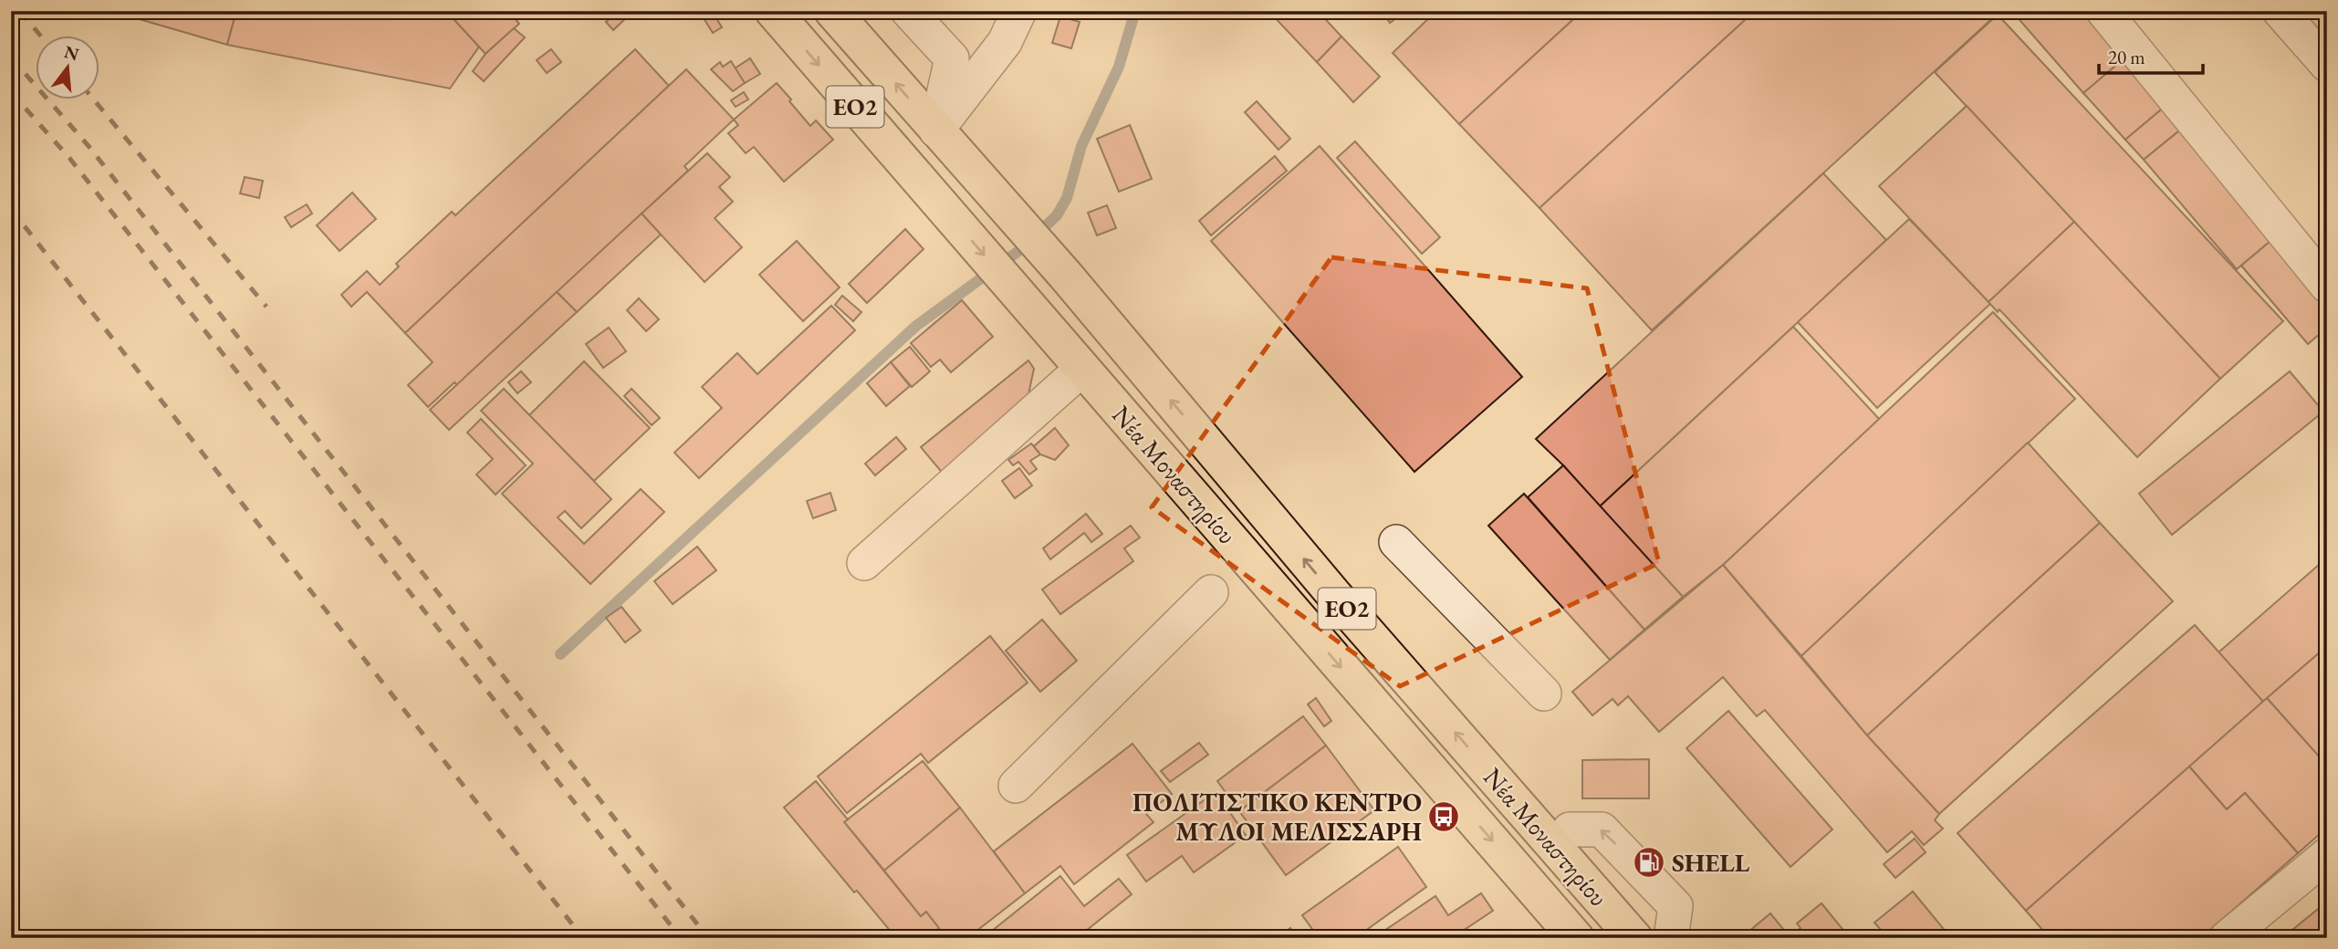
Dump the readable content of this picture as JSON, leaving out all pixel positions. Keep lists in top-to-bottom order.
{
  "streets": {
    "main road": ["ΕΟ2", "Νέα Μοναστηρίου"]
  },
  "places": {
    "bus stop": ["ΠΟΛΙΤΙΣΤΙΚΟ ΚΕΝΤΡΟ ΜΥΛΟΙ ΜΕΛΙΣΣΑΡΗ"],
    "fuel station": ["SHELL"]
  },
  "scale_bar": "20 m",
  "north": "top"
}
